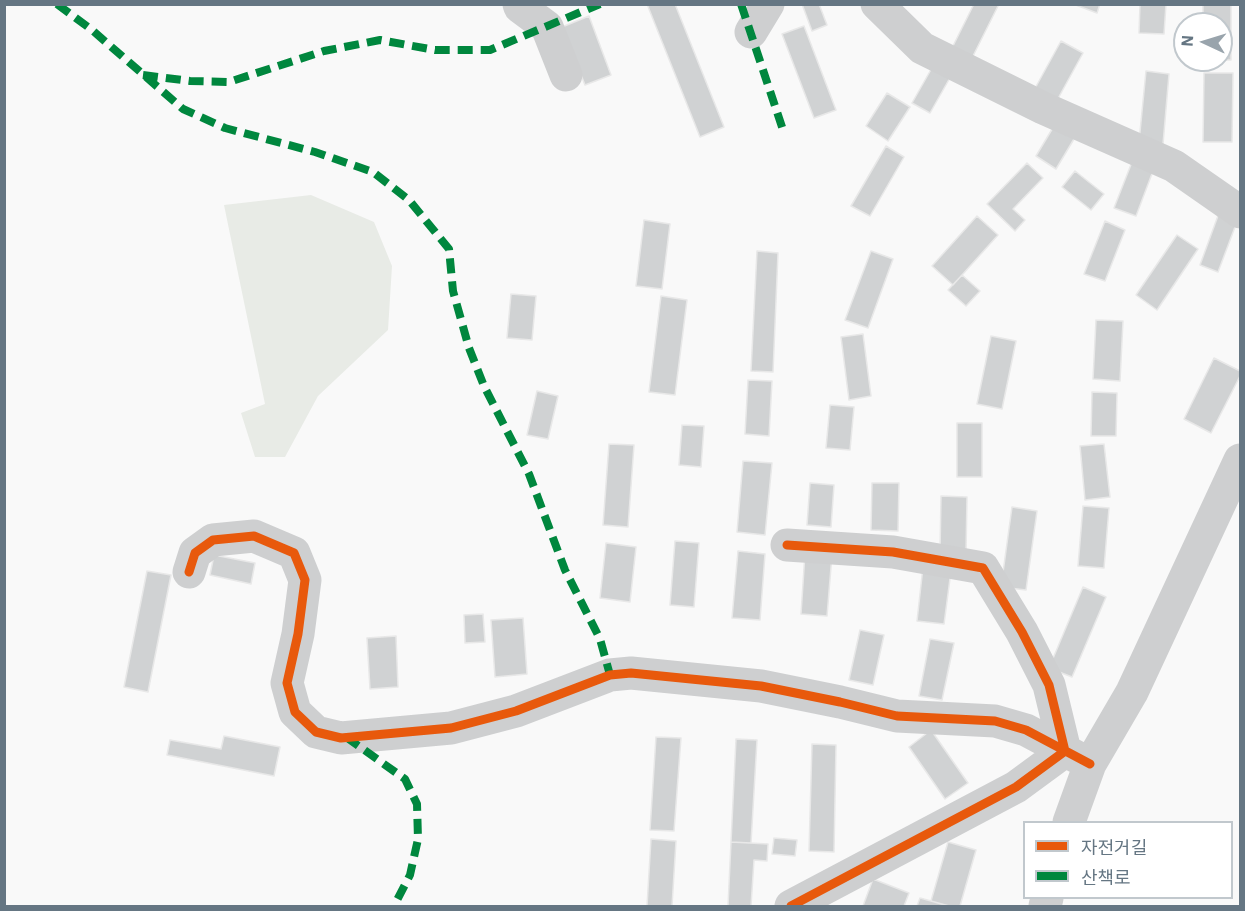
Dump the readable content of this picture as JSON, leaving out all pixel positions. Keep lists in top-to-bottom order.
{
  "legend": ["자전거길", "산책로"],
  "north": "left"
}
